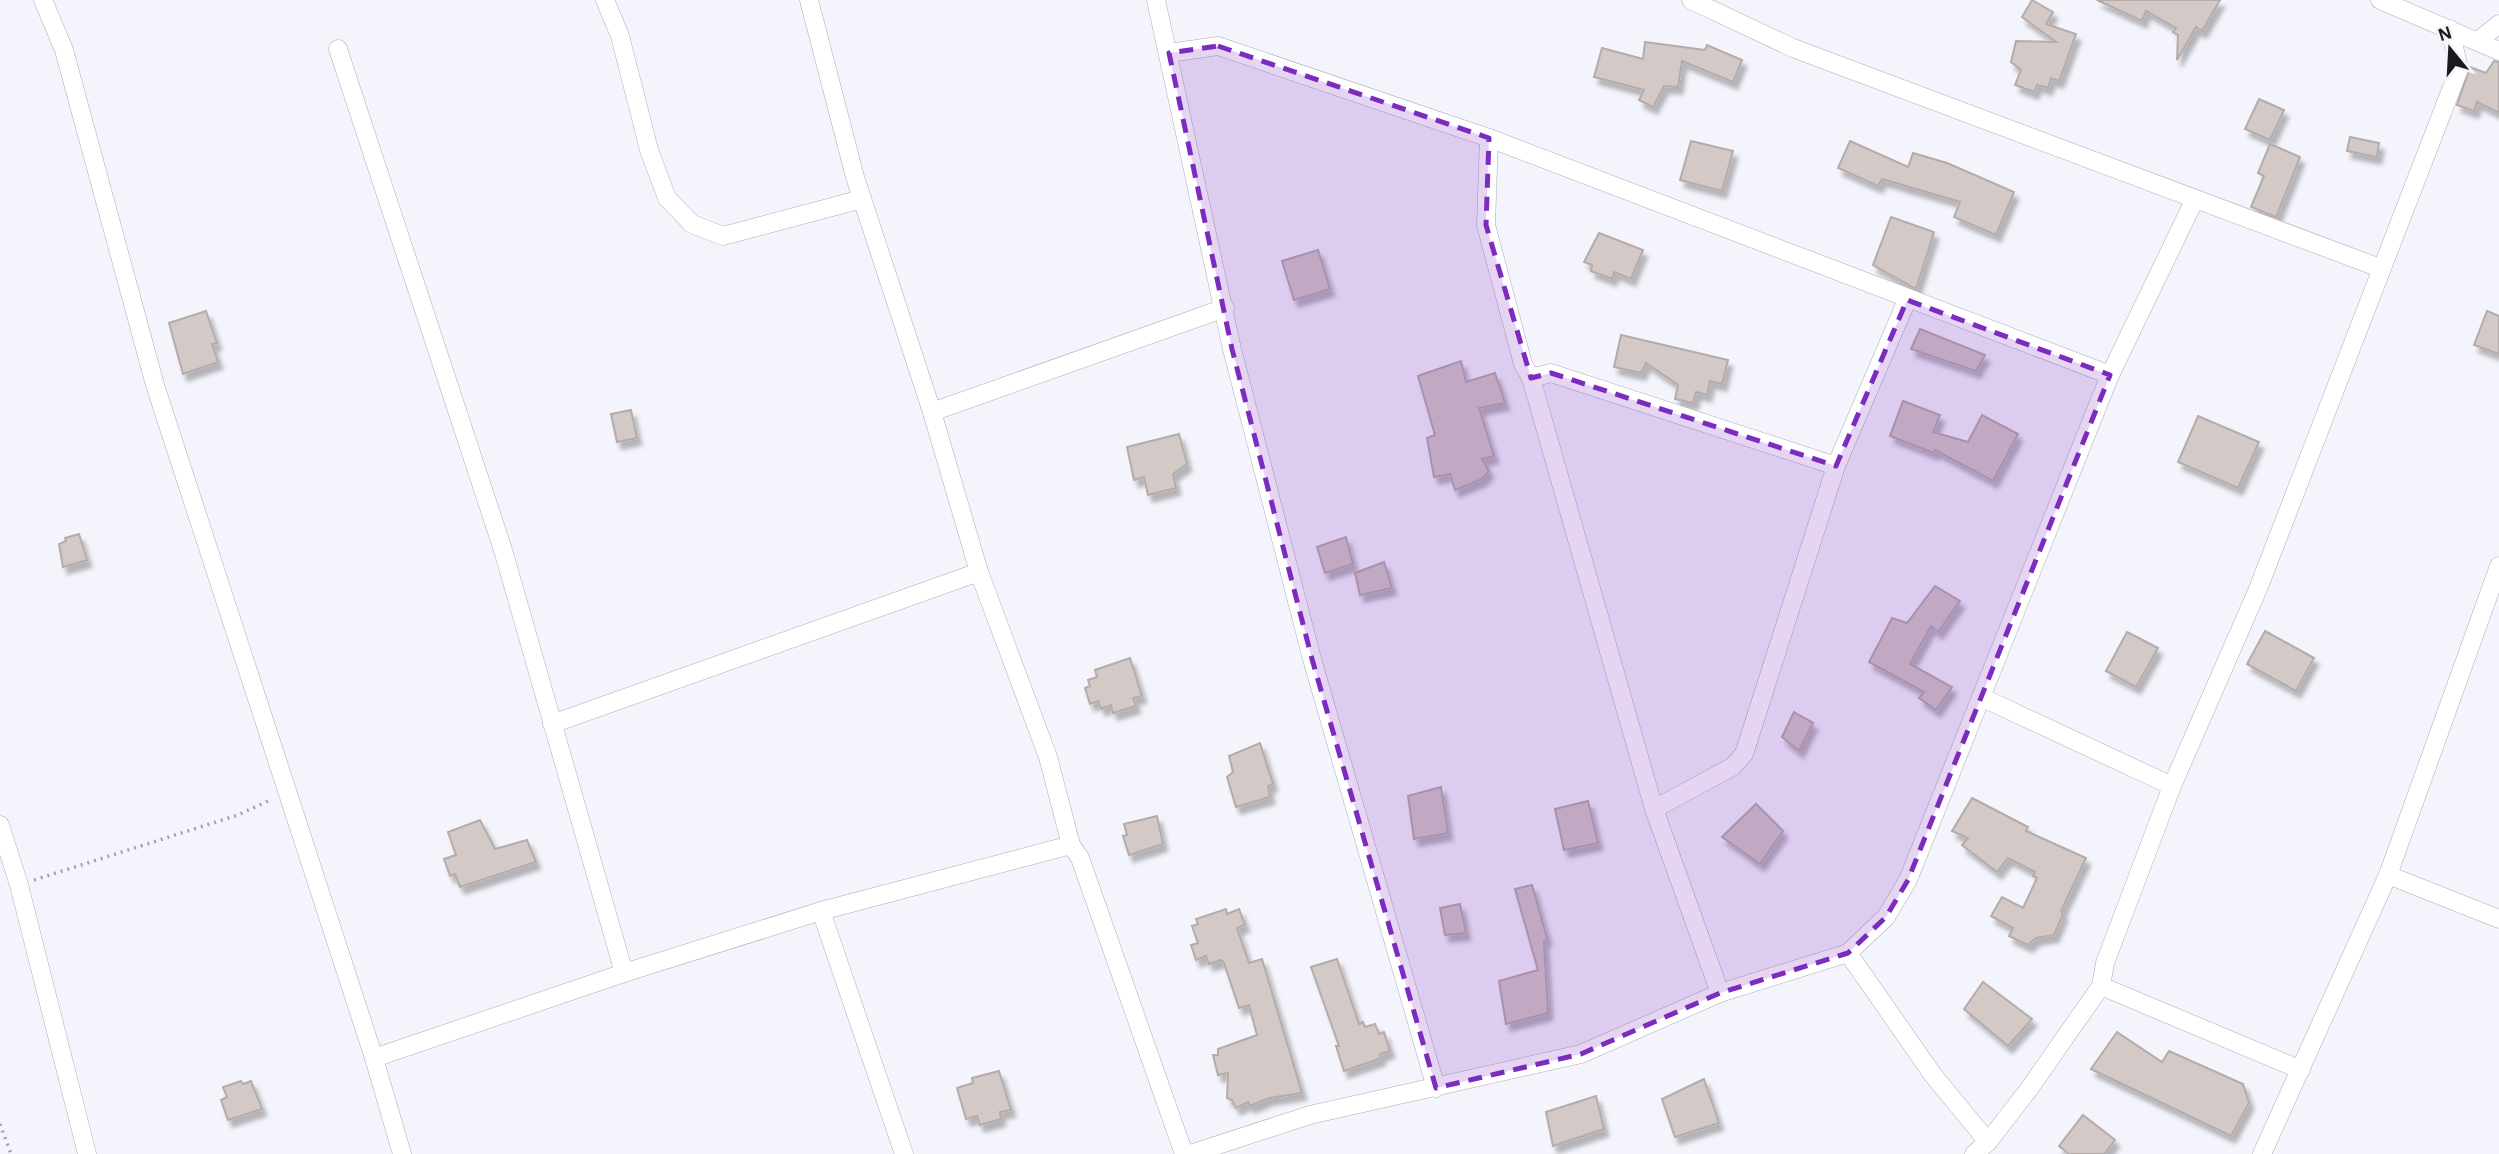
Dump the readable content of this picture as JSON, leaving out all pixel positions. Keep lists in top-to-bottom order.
{
  "north": "top"
}
